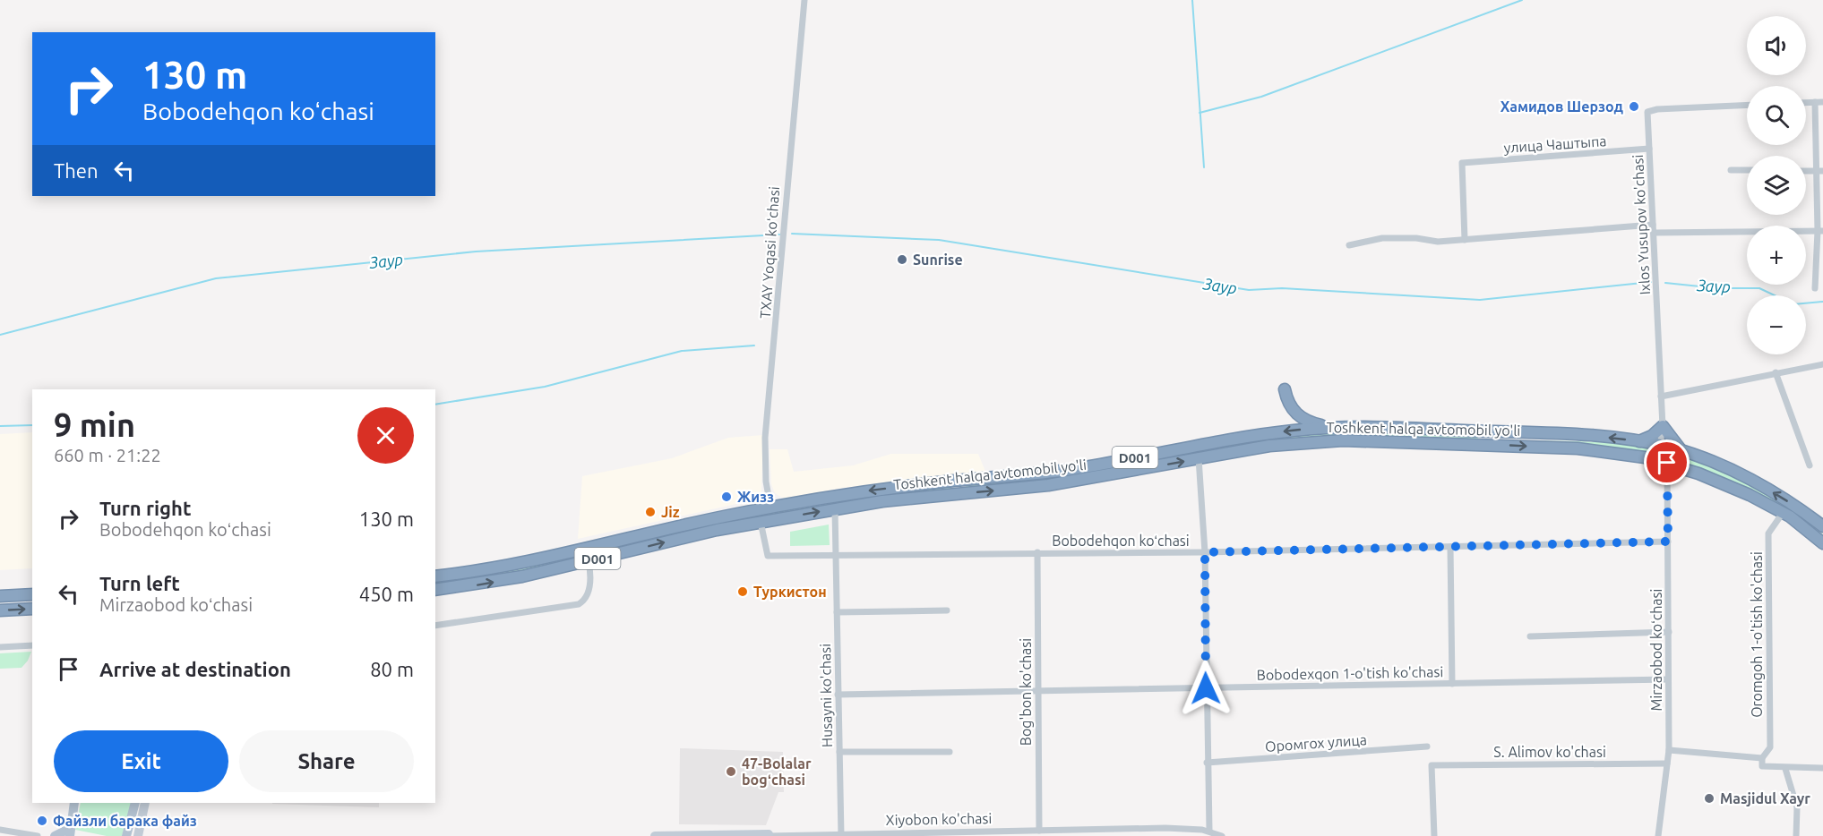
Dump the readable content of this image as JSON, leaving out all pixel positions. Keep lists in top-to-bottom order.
{
  "streets": {
    "highway": ["Toshkent halqa avtomobil yo'li", "D001"],
    "street": [
      "улица Чаштыпа",
      "Ixlos Yusupov ko'chasi",
      "TXAY Yoqasi koʻchasi",
      "Bobodehqon koʻchasi",
      "Oromgoh 1-o'tish ko'chasi",
      "Mirzaobod koʻchasi",
      "Bobodexqon 1-o'tish ko'chasi",
      "Bog'bon ko'chasi",
      "Husayni ko'chasi",
      "Оромгох улица",
      "S. Alimov ko'chasi",
      "Xiyobon ko'chasi"
    ]
  },
  "crossings": [
    ["улица Чаштыпа", "Ixlos Yusupov ko'chasi"],
    ["Ixlos Yusupov ko'chasi", "Toshkent halqa avtomobil yo'li"],
    ["TXAY Yoqasi koʻchasi", "Toshkent halqa avtomobil yo'li"],
    ["Toshkent halqa avtomobil yo'li", "Bobodehqon koʻchasi"],
    ["Toshkent halqa avtomobil yo'li", "Oromgoh 1-o'tish ko'chasi"],
    ["Toshkent halqa avtomobil yo'li", "Mirzaobod koʻchasi"],
    ["Toshkent halqa avtomobil yo'li", "Husayni ko'chasi"],
    ["Bobodehqon koʻchasi", "Mirzaobod koʻchasi"],
    ["Bobodehqon koʻchasi", "Bog'bon ko'chasi"],
    ["Bobodehqon koʻchasi", "Husayni ko'chasi"],
    ["Mirzaobod koʻchasi", "Bobodexqon 1-o'tish ko'chasi"],
    ["Mirzaobod koʻchasi", "S. Alimov ko'chasi"],
    ["Bobodexqon 1-o'tish ko'chasi", "Bog'bon ko'chasi"],
    ["Bobodexqon 1-o'tish ko'chasi", "Husayni ko'chasi"],
    ["Bog'bon ko'chasi", "Xiyobon ko'chasi"],
    ["Husayni ko'chasi", "Xiyobon ko'chasi"]
  ],
  "water": ["Заур"],
  "places": [
    "Хамидов Шерзод",
    "Sunrise",
    "Жизз",
    "Jiz",
    "Туркистон",
    "47-Bolalar bogʻchasi",
    "Masjidul Xayr",
    "Файзли барака файз"
  ],
  "page": {
    "map_buttons": ["+", "−"],
    "turn": ["130 m", "Bobodehqon koʻchasi"],
    "then": "Then",
    "heading": ["9 min", "660 m · 21:22"],
    "list": [
      {
        "name": "Turn right",
        "note": "Bobodehqon koʻchasi",
        "value": "130 m"
      },
      {
        "name": "Turn left",
        "note": "Mirzaobod koʻchasi",
        "value": "450 m"
      },
      {
        "name": "Arrive at destination",
        "value": "80 m"
      }
    ],
    "buttons": ["Exit", "Share"]
  }
}
